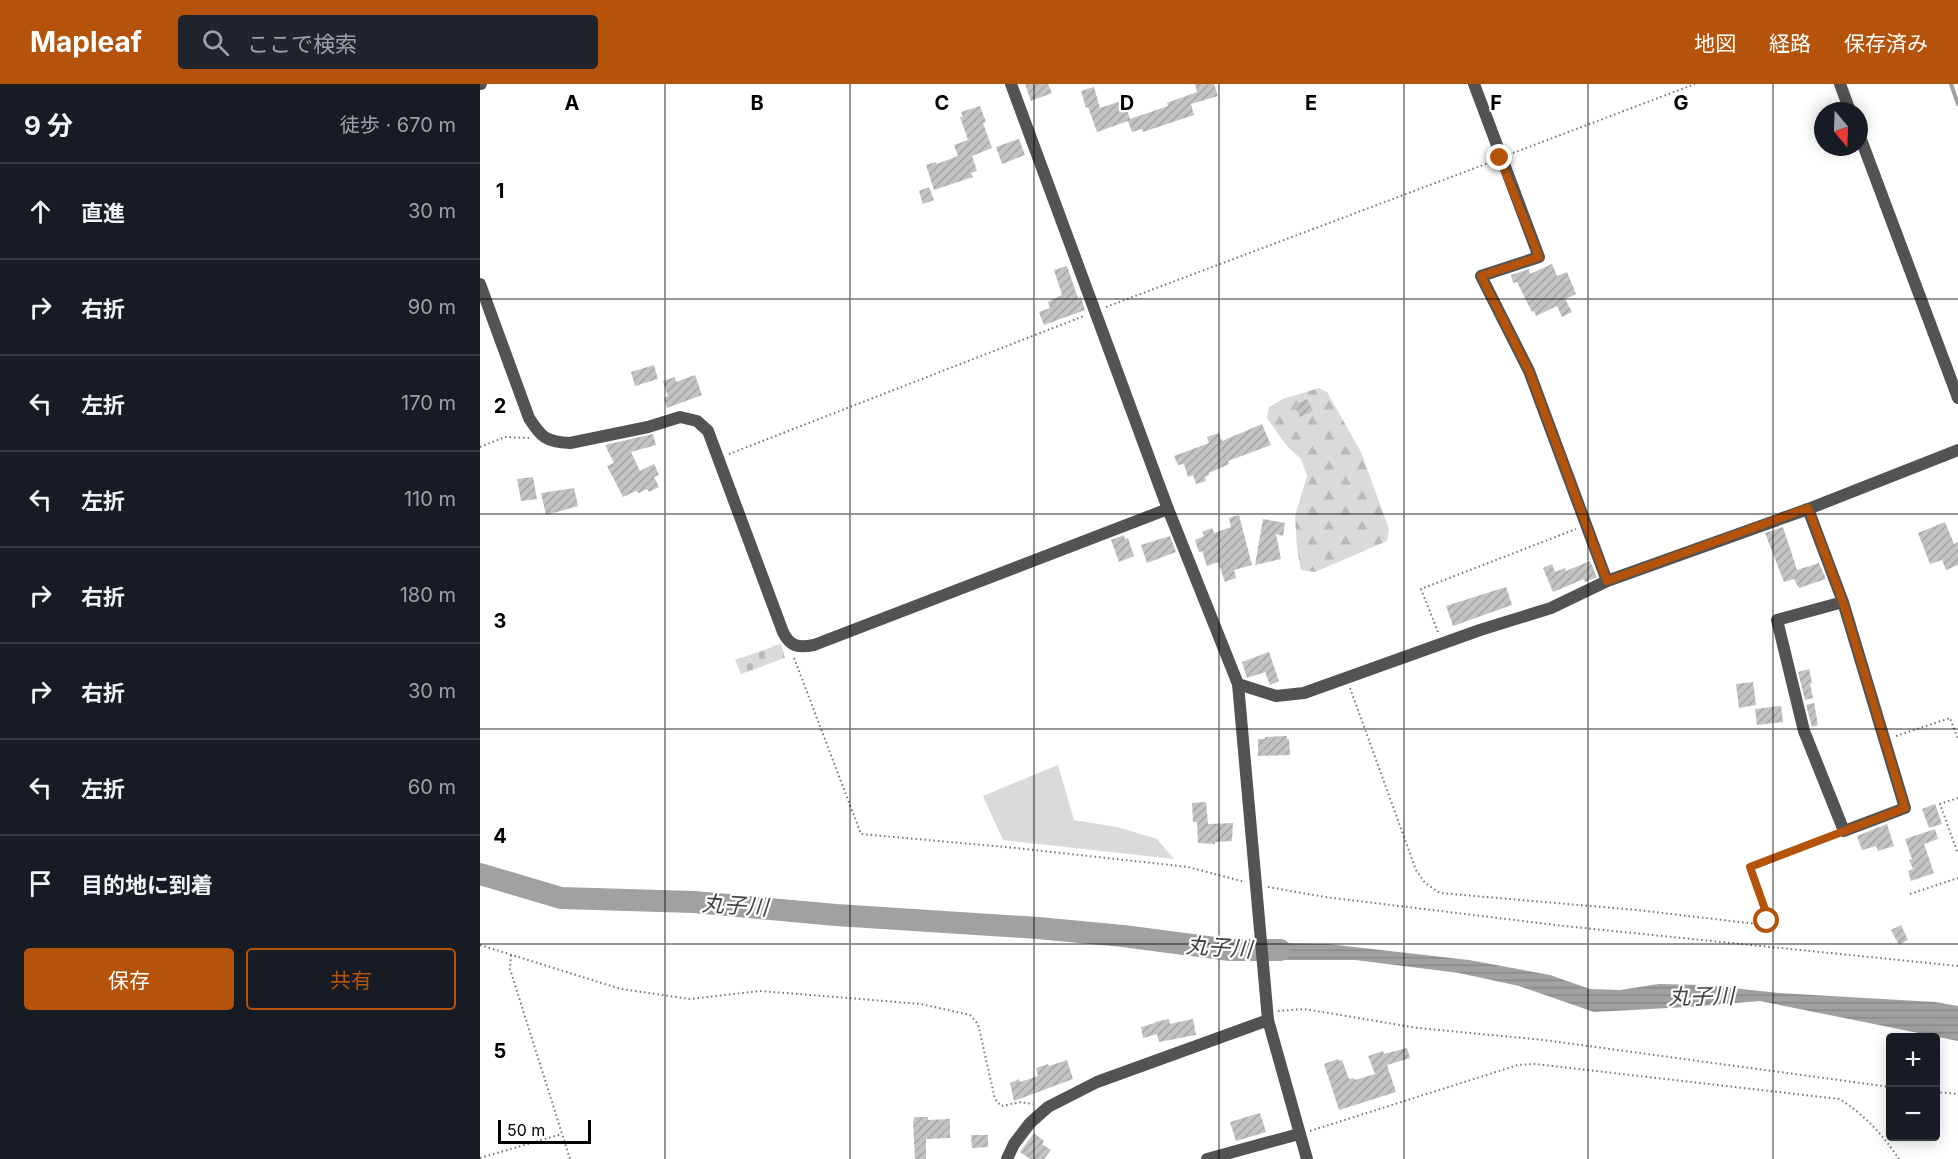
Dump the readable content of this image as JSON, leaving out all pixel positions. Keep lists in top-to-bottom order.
{
  "water": ["丸子川"],
  "scale_bar": "50 m",
  "north": "bottom",
  "page": {
    "header": "Mapleaf",
    "search": "ここで検索",
    "nav": ["地図", "経路", "保存済み"],
    "heading": ["9 分", "徒歩 · 670 m"],
    "list": [
      ["直進", "30 m"],
      ["右折", "90 m"],
      ["左折", "170 m"],
      ["左折", "110 m"],
      ["右折", "180 m"],
      ["右折", "30 m"],
      ["左折", "60 m"],
      "目的地に到着"
    ],
    "buttons": ["保存", "共有"],
    "map_buttons": ["+", "−"],
    "scale": "50 m"
  },
  "grid": {
    "columns": [
      "A",
      "B",
      "C",
      "D",
      "E",
      "F",
      "G"
    ],
    "rows": [
      "1",
      "2",
      "3",
      "4",
      "5"
    ]
  }
}
